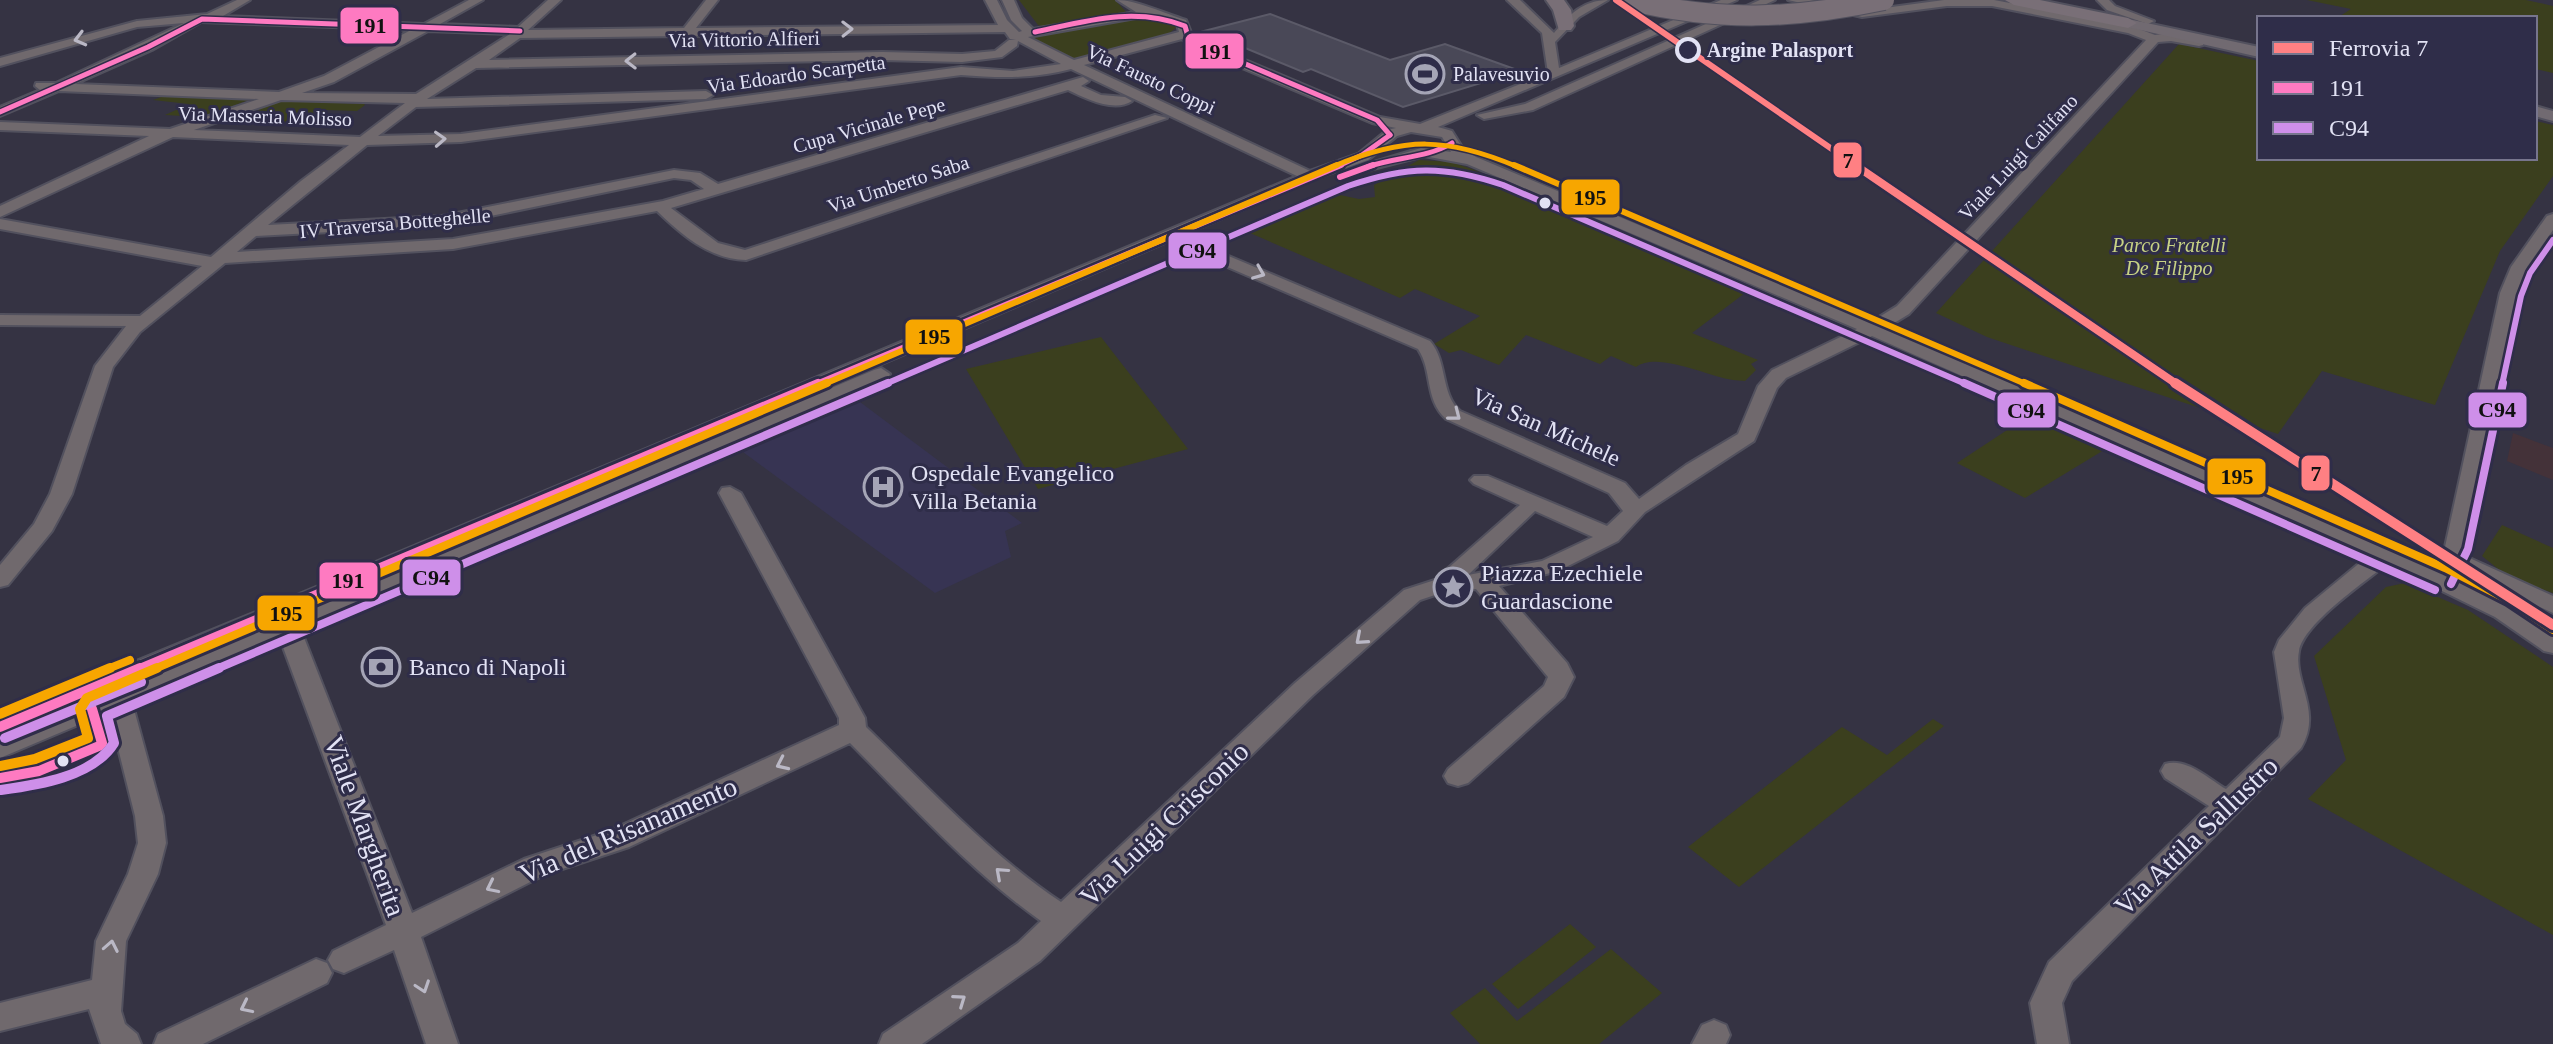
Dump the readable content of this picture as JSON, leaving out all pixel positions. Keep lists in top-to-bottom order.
{
  "streets": {
    "street": [
      "Via Vittorio Alfieri",
      "Via Edoardo Scarpetta",
      "Via Fausto Coppi",
      "Via Masseria Molisso",
      "Cupa Vicinale Pepe",
      "Viale Luigi Califano",
      "Via Umberto Saba",
      "IV Traversa Botteghelle",
      "Via San Michele",
      "Via Luigi Crisconio",
      "Viale Margherita",
      "Via del Risanamento",
      "Via Attila Sallustro"
    ]
  },
  "crossings": [
    ["Via Vittorio Alfieri", "Via Fausto Coppi"],
    ["Via Edoardo Scarpetta", "Via Fausto Coppi"],
    ["Via Edoardo Scarpetta", "Via Masseria Molisso"],
    ["Via Fausto Coppi", "Cupa Vicinale Pepe"],
    ["Via Fausto Coppi", "Via Umberto Saba"],
    ["Cupa Vicinale Pepe", "Via Umberto Saba"],
    ["Cupa Vicinale Pepe", "IV Traversa Botteghelle"],
    ["Viale Luigi Califano", "Via San Michele"],
    ["Via Umberto Saba", "IV Traversa Botteghelle"],
    ["Viale Margherita", "Via del Risanamento"]
  ],
  "one_way": ["Via del Risanamento"],
  "parks": ["Parco Fratelli De Filippo"],
  "places": {
    "other": ["Argine Palasport"],
    "sports": ["Palavesuvio"],
    "hospital": ["Ospedale Evangelico Villa Betania"],
    "place": ["Piazza Ezechiele Guardascione"],
    "bank": ["Banco di Napoli"]
  },
  "lines": [
    "rail line 7",
    "transit line 191",
    "transit line 195",
    "transit line C94"
  ],
  "legend": ["Ferrovia 7", "191", "C94"]
}
